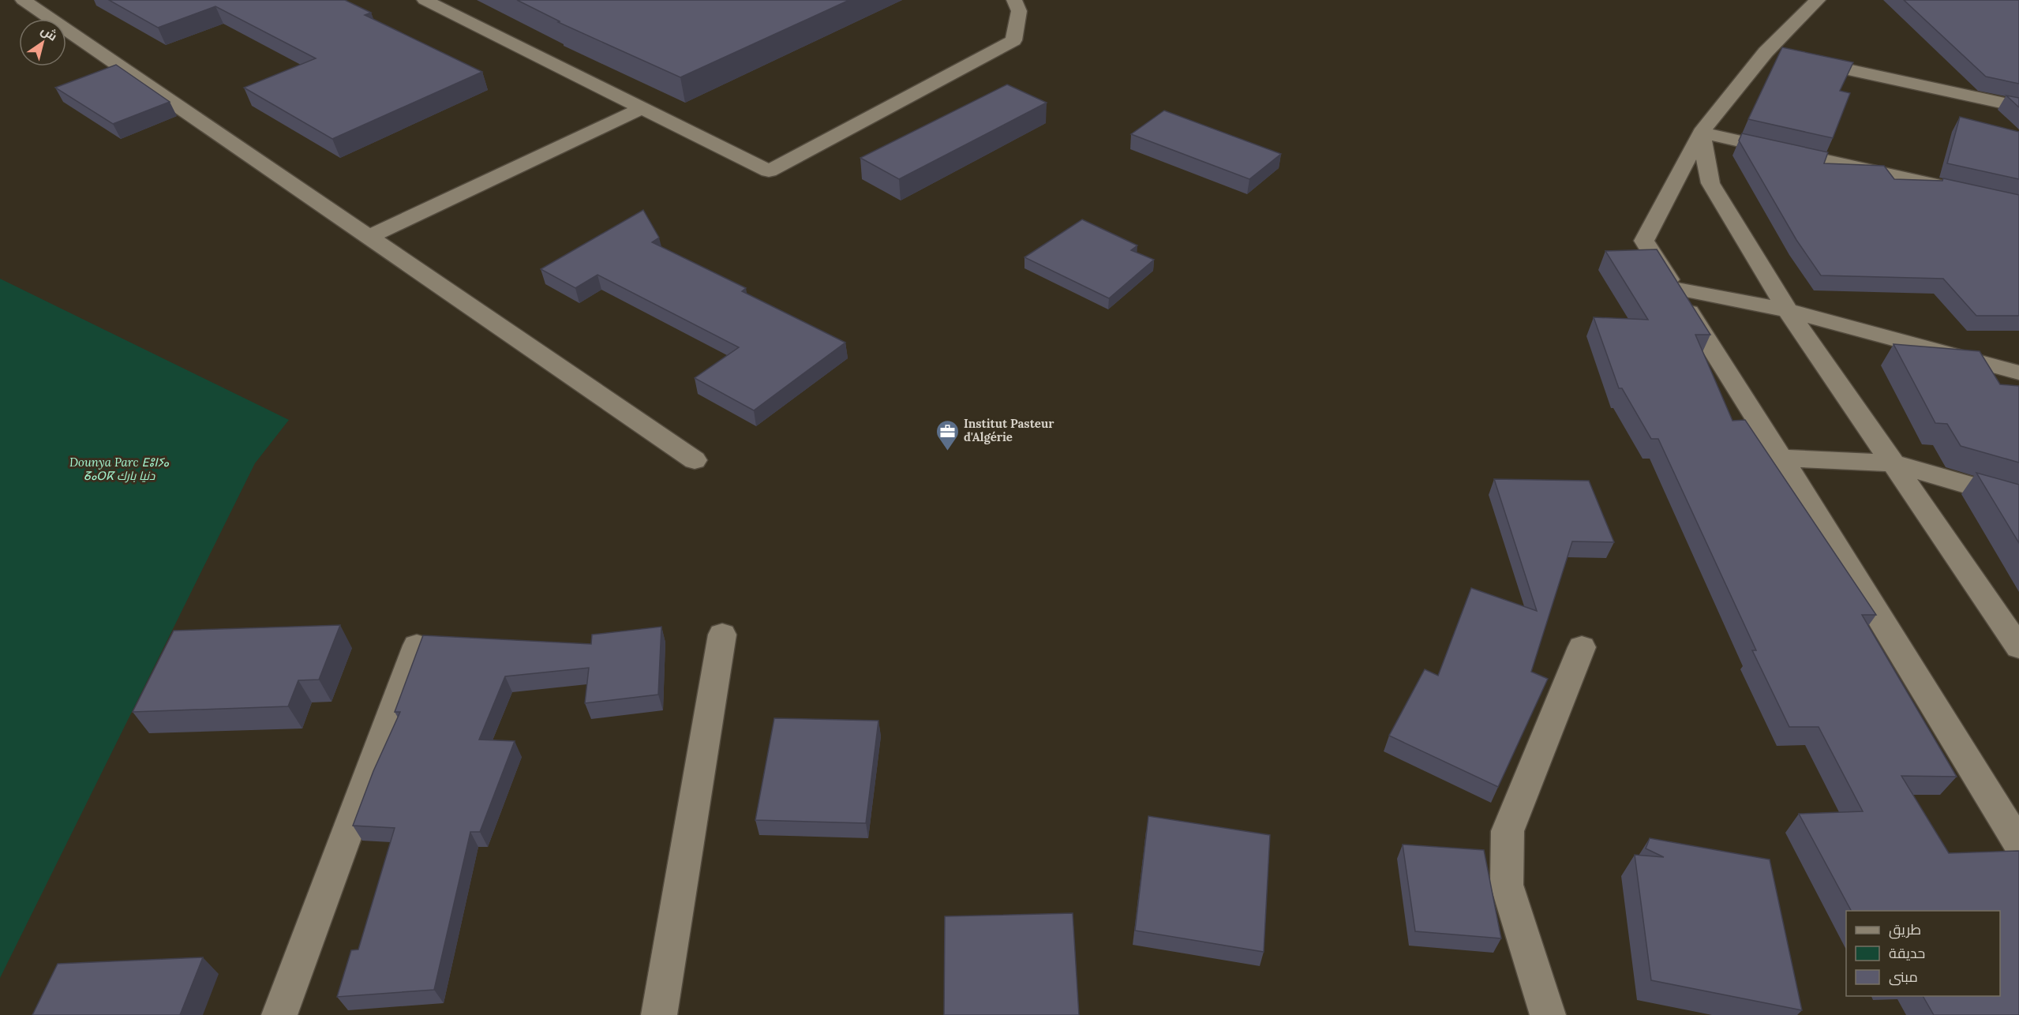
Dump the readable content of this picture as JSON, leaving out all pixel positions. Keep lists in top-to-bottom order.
{
  "parks": ["Dounya Parc ⴹⵓⵏⵢⴰ ⵒⴰⵔⴽ دنيا بارك"],
  "places": {
    "office": ["Institut Pasteur d'Algérie"]
  },
  "legend": ["طريق", "حديقة", "مبنى"],
  "north": "top right"
}
